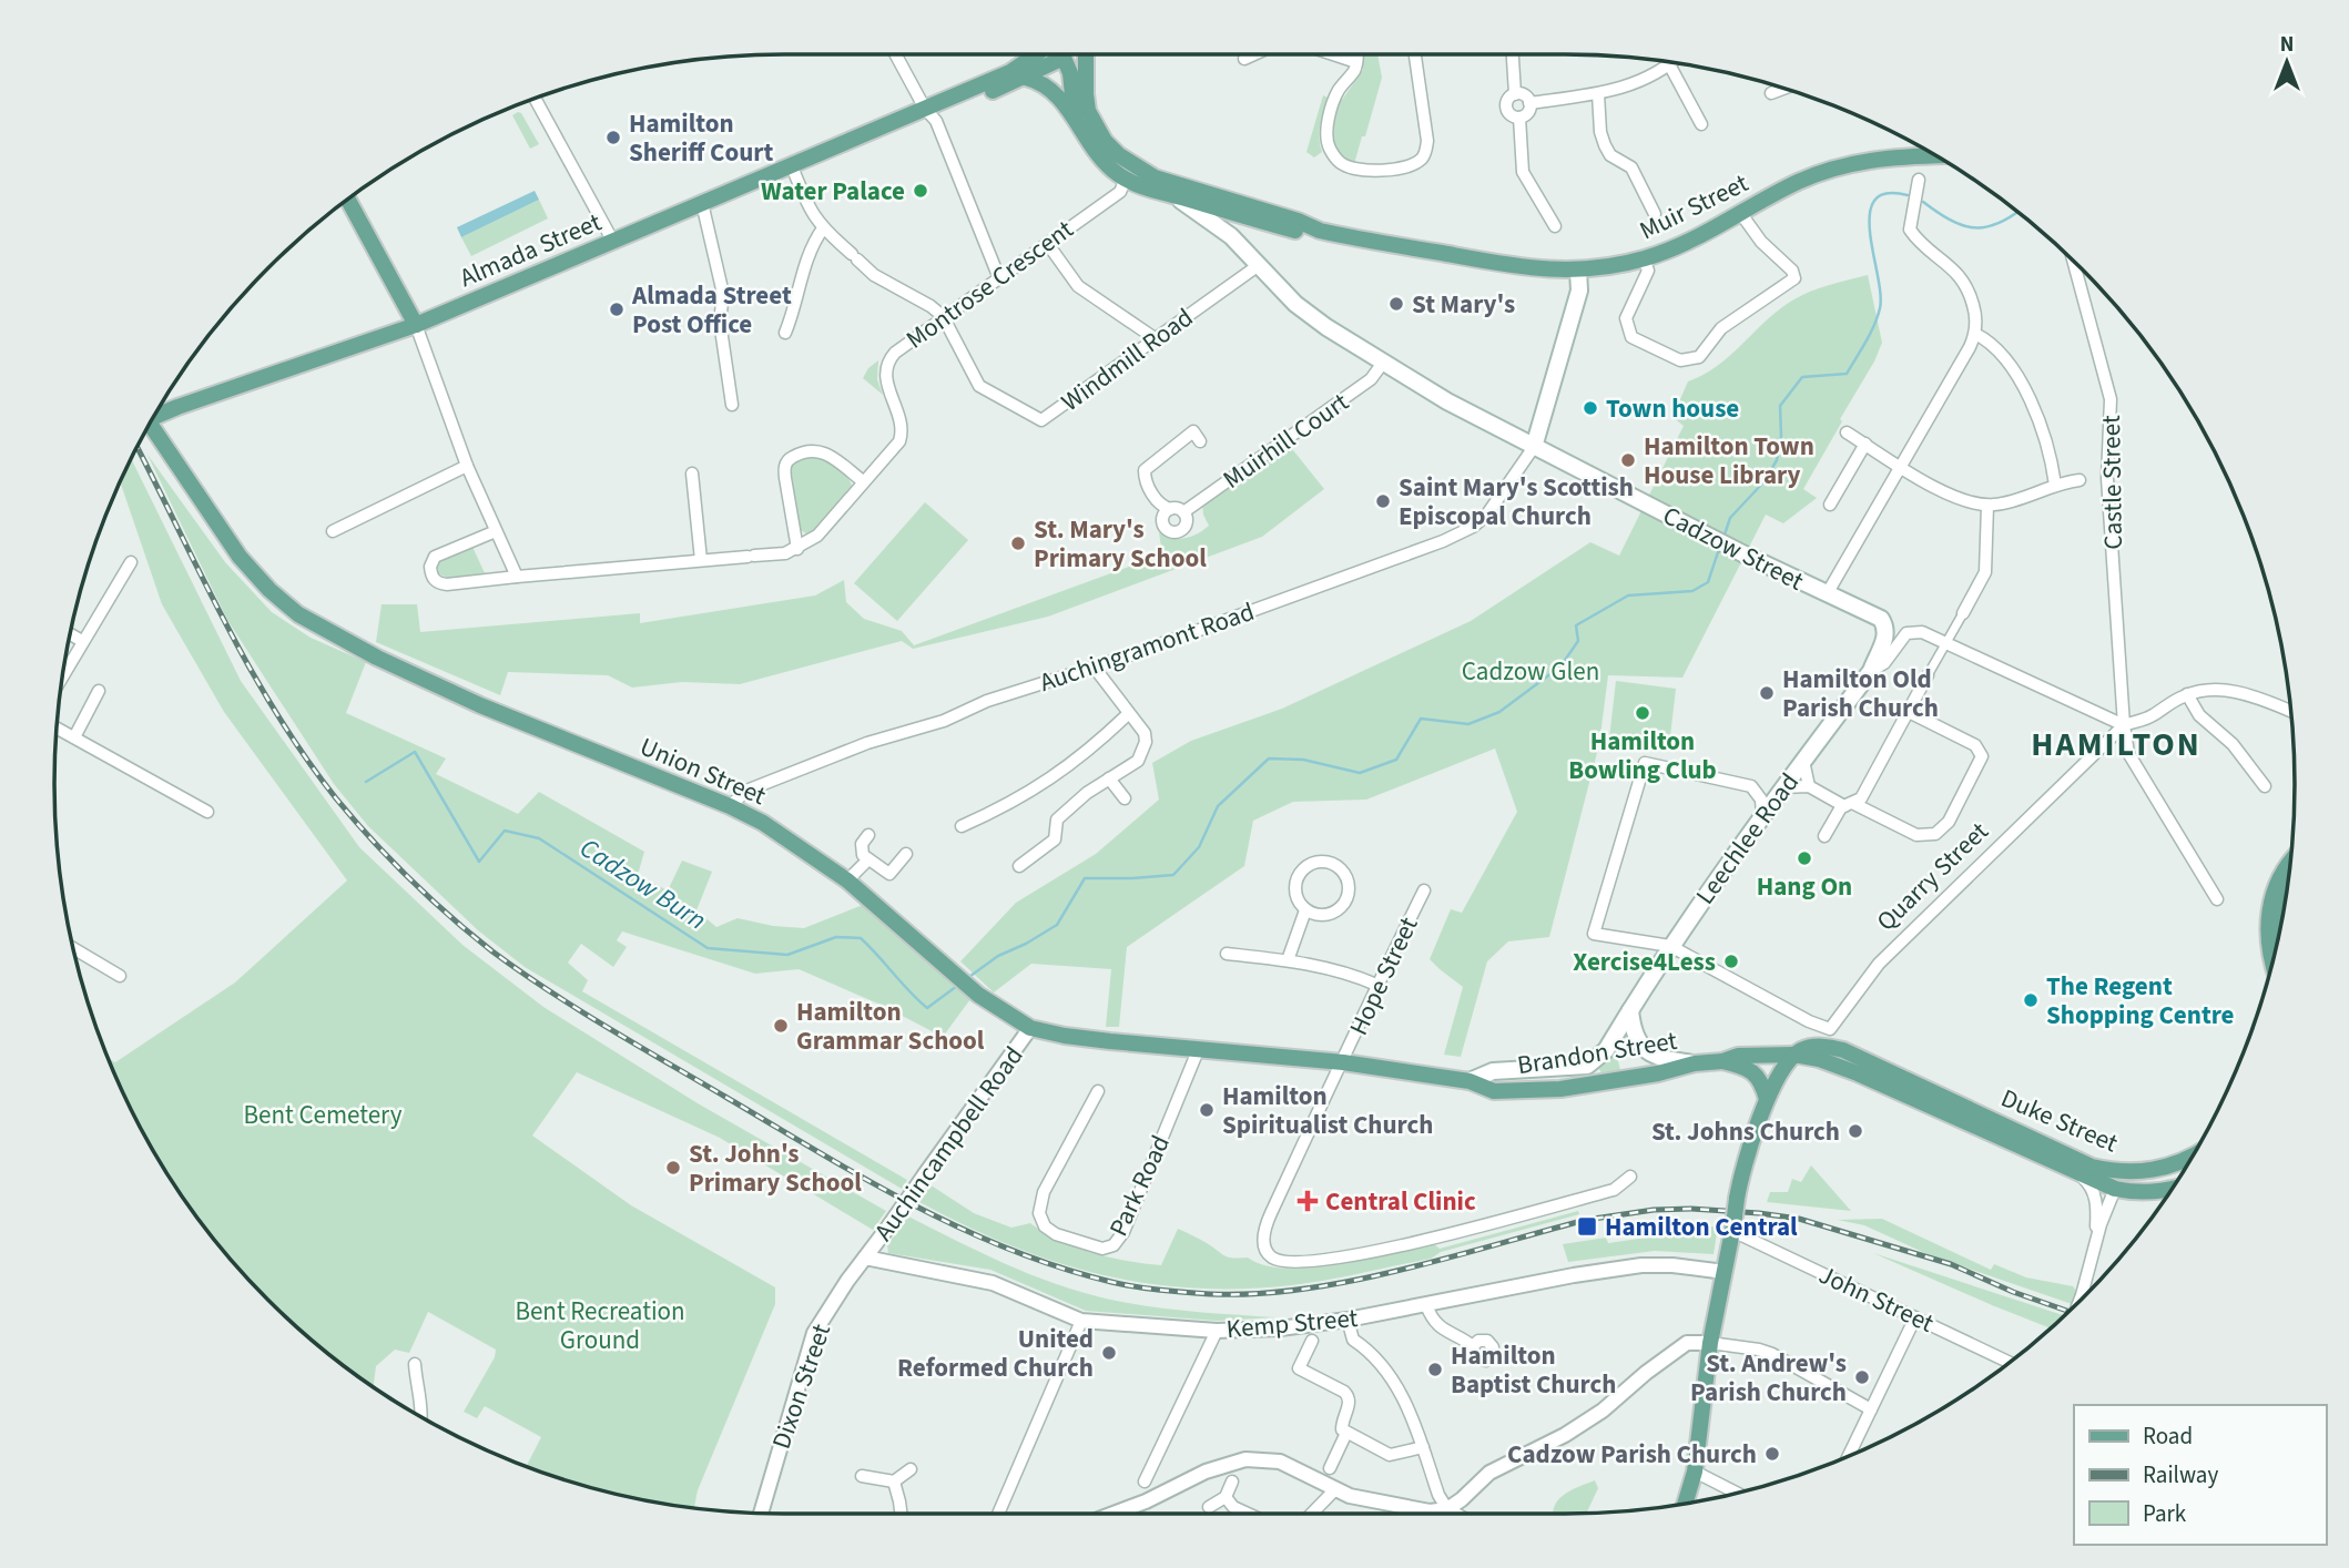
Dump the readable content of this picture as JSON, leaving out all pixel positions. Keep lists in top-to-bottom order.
{
  "streets": {
    "main road": [
      "Muir Street",
      "Almada Street",
      "Cadzow Street",
      "Union Street",
      "Leechlee Road",
      "Brandon Street",
      "Duke Street"
    ],
    "street": [
      "Montrose Crescent",
      "Windmill Road",
      "Muirhill Court",
      "Castle Street",
      "Auchingramont Road",
      "Quarry Street",
      "Hope Street",
      "Auchincampbell Road",
      "Park Road",
      "John Street",
      "Kemp Street",
      "Dixon Street"
    ]
  },
  "crossings": [
    ["Muir Street", "Almada Street"],
    ["Muir Street", "Montrose Crescent"],
    ["Muir Street", "Windmill Road"],
    ["Muir Street", "Cadzow Street"],
    ["Montrose Crescent", "Windmill Road"],
    ["Windmill Road", "Cadzow Street"],
    ["Muirhill Court", "Cadzow Street"],
    ["Castle Street", "Quarry Street"],
    ["Cadzow Street", "Auchingramont Road"],
    ["Cadzow Street", "Leechlee Road"],
    ["Auchingramont Road", "Union Street"],
    ["Union Street", "Hope Street"],
    ["Union Street", "Brandon Street"],
    ["Union Street", "Auchincampbell Road"],
    ["Union Street", "Park Road"],
    ["Leechlee Road", "Quarry Street"],
    ["Leechlee Road", "Brandon Street"],
    ["Hope Street", "Brandon Street"],
    ["Brandon Street", "Duke Street"],
    ["Auchincampbell Road", "Kemp Street"],
    ["Auchincampbell Road", "Dixon Street"],
    ["Kemp Street", "Dixon Street"]
  ],
  "districts": ["HAMILTON"],
  "water": ["Cadzow Burn"],
  "parks": ["Cadzow Glen", "Bent Cemetery", "Bent Recreation Ground"],
  "places": {
    "other": [
      "Hamilton Sheriff Court",
      "Water Palace",
      "St Mary's",
      "Almada Street Post Office",
      "Town house",
      "Hamilton Town House Library",
      "Saint Mary's Scottish Episcopal Church",
      "St. Mary's Primary School",
      "Hamilton Old Parish Church",
      "Hamilton Bowling Club",
      "Hang On",
      "Xercise4Less",
      "The Regent Shopping Centre",
      "Hamilton Grammar School",
      "Hamilton Spiritualist Church",
      "St. Johns Church",
      "St. John's Primary School",
      "United Reformed Church",
      "Hamilton Baptist Church",
      "St. Andrew's Parish Church",
      "Cadzow Parish Church"
    ],
    "health": ["Central Clinic"],
    "transit": ["Hamilton Central"]
  },
  "legend": ["Road", "Railway", "Park"],
  "north": "top"
}
